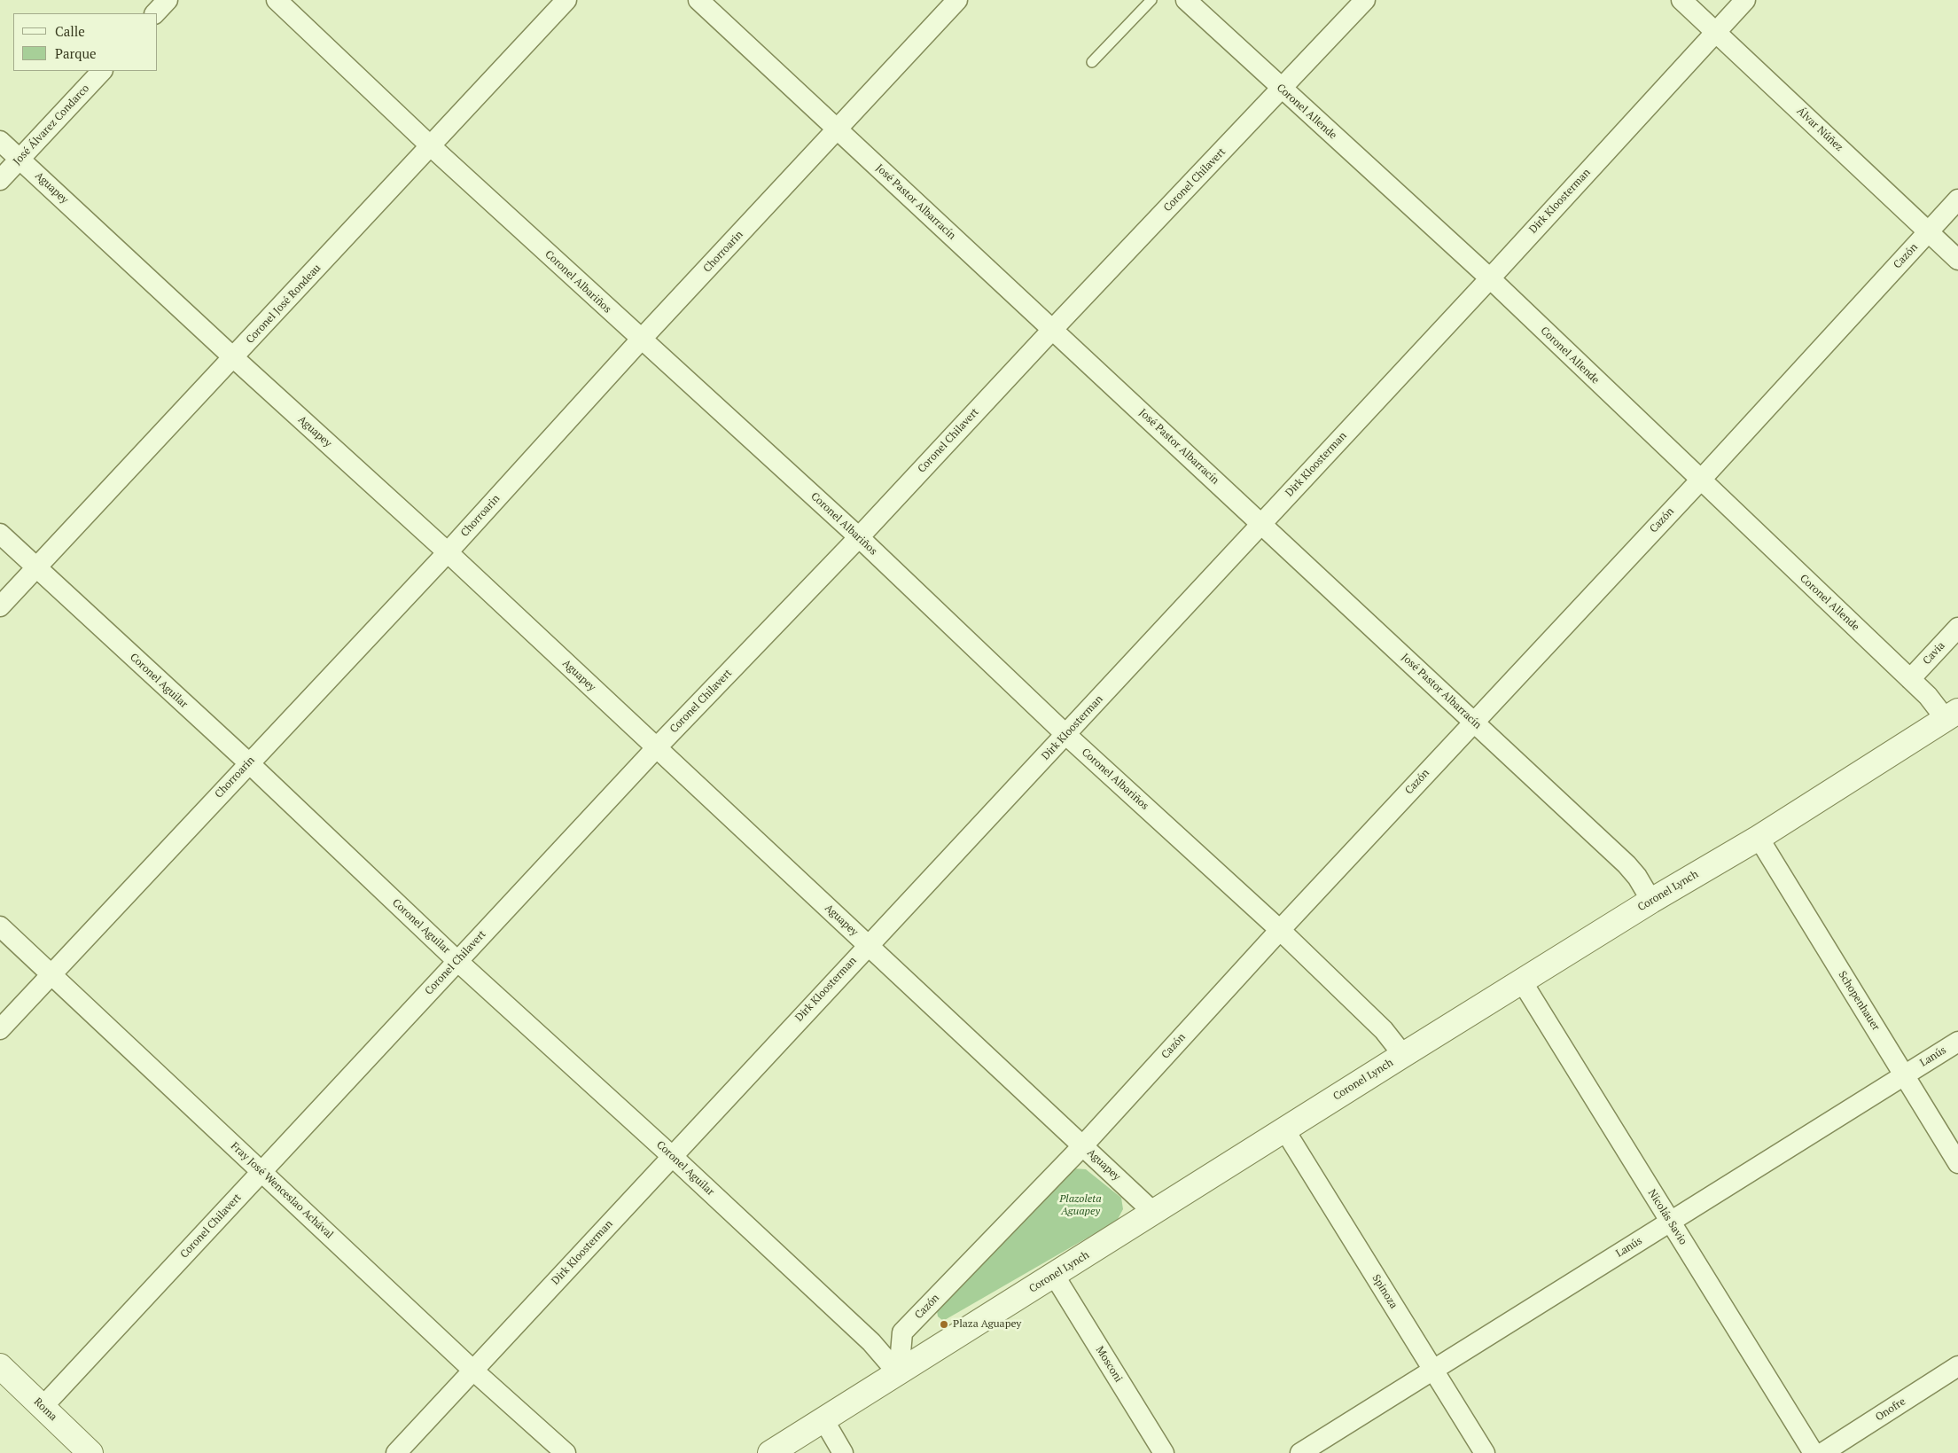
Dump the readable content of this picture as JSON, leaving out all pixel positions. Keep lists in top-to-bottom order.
{
  "streets": {
    "street": [
      "Coronel Allende",
      "José Álvarez Condarco",
      "Álvar Núñez",
      "Coronel Chilavert",
      "Aguapey",
      "Dirk Kloosterman",
      "José Pastor Albarracín",
      "Chorroarin",
      "Cazón",
      "Coronel Albariños",
      "Coronel José Rondeau",
      "Cavia",
      "Coronel Aguilar",
      "Coronel Lynch",
      "Schopenhauer",
      "Lanús",
      "Fray José Wenceslao Achával",
      "Nicolás Savio",
      "Spinoza",
      "Mosconi",
      "Roma",
      "Onofre"
    ]
  },
  "crossings": [
    ["Coronel Allende", "Coronel Chilavert"],
    ["Coronel Allende", "Dirk Kloosterman"],
    ["Coronel Allende", "Cazón"],
    ["Coronel Allende", "Cavia"],
    ["Coronel Allende", "Coronel Lynch"],
    ["José Álvarez Condarco", "Aguapey"],
    ["Álvar Núñez", "Dirk Kloosterman"],
    ["Álvar Núñez", "Cazón"],
    ["Coronel Chilavert", "Aguapey"],
    ["Coronel Chilavert", "José Pastor Albarracín"],
    ["Coronel Chilavert", "Coronel Albariños"],
    ["Coronel Chilavert", "Coronel Aguilar"],
    ["Coronel Chilavert", "Fray José Wenceslao Achával"],
    ["Coronel Chilavert", "Roma"],
    ["Aguapey", "Dirk Kloosterman"],
    ["Aguapey", "Chorroarin"],
    ["Aguapey", "Cazón"],
    ["Aguapey", "Coronel José Rondeau"],
    ["Aguapey", "Coronel Lynch"],
    ["Dirk Kloosterman", "José Pastor Albarracín"],
    ["Dirk Kloosterman", "Coronel Albariños"],
    ["Dirk Kloosterman", "Coronel Aguilar"],
    ["Dirk Kloosterman", "Fray José Wenceslao Achával"],
    ["José Pastor Albarracín", "Chorroarin"],
    ["José Pastor Albarracín", "Cazón"],
    ["José Pastor Albarracín", "Coronel Lynch"],
    ["Chorroarin", "Coronel Albariños"],
    ["Chorroarin", "Coronel Aguilar"],
    ["Chorroarin", "Fray José Wenceslao Achával"],
    ["Cazón", "Coronel Albariños"],
    ["Cazón", "Coronel Aguilar"],
    ["Cazón", "Coronel Lynch"],
    ["Coronel Albariños", "Coronel José Rondeau"],
    ["Coronel Albariños", "Coronel Lynch"],
    ["Coronel José Rondeau", "Coronel Aguilar"],
    ["Coronel Aguilar", "Coronel Lynch"],
    ["Coronel Lynch", "Schopenhauer"],
    ["Coronel Lynch", "Nicolás Savio"],
    ["Coronel Lynch", "Spinoza"],
    ["Coronel Lynch", "Mosconi"],
    ["Schopenhauer", "Lanús"],
    ["Lanús", "Nicolás Savio"],
    ["Lanús", "Spinoza"]
  ],
  "parks": ["Plazoleta Aguapey"],
  "places": ["Plaza Aguapey"],
  "legend": ["Calle", "Parque"]
}
